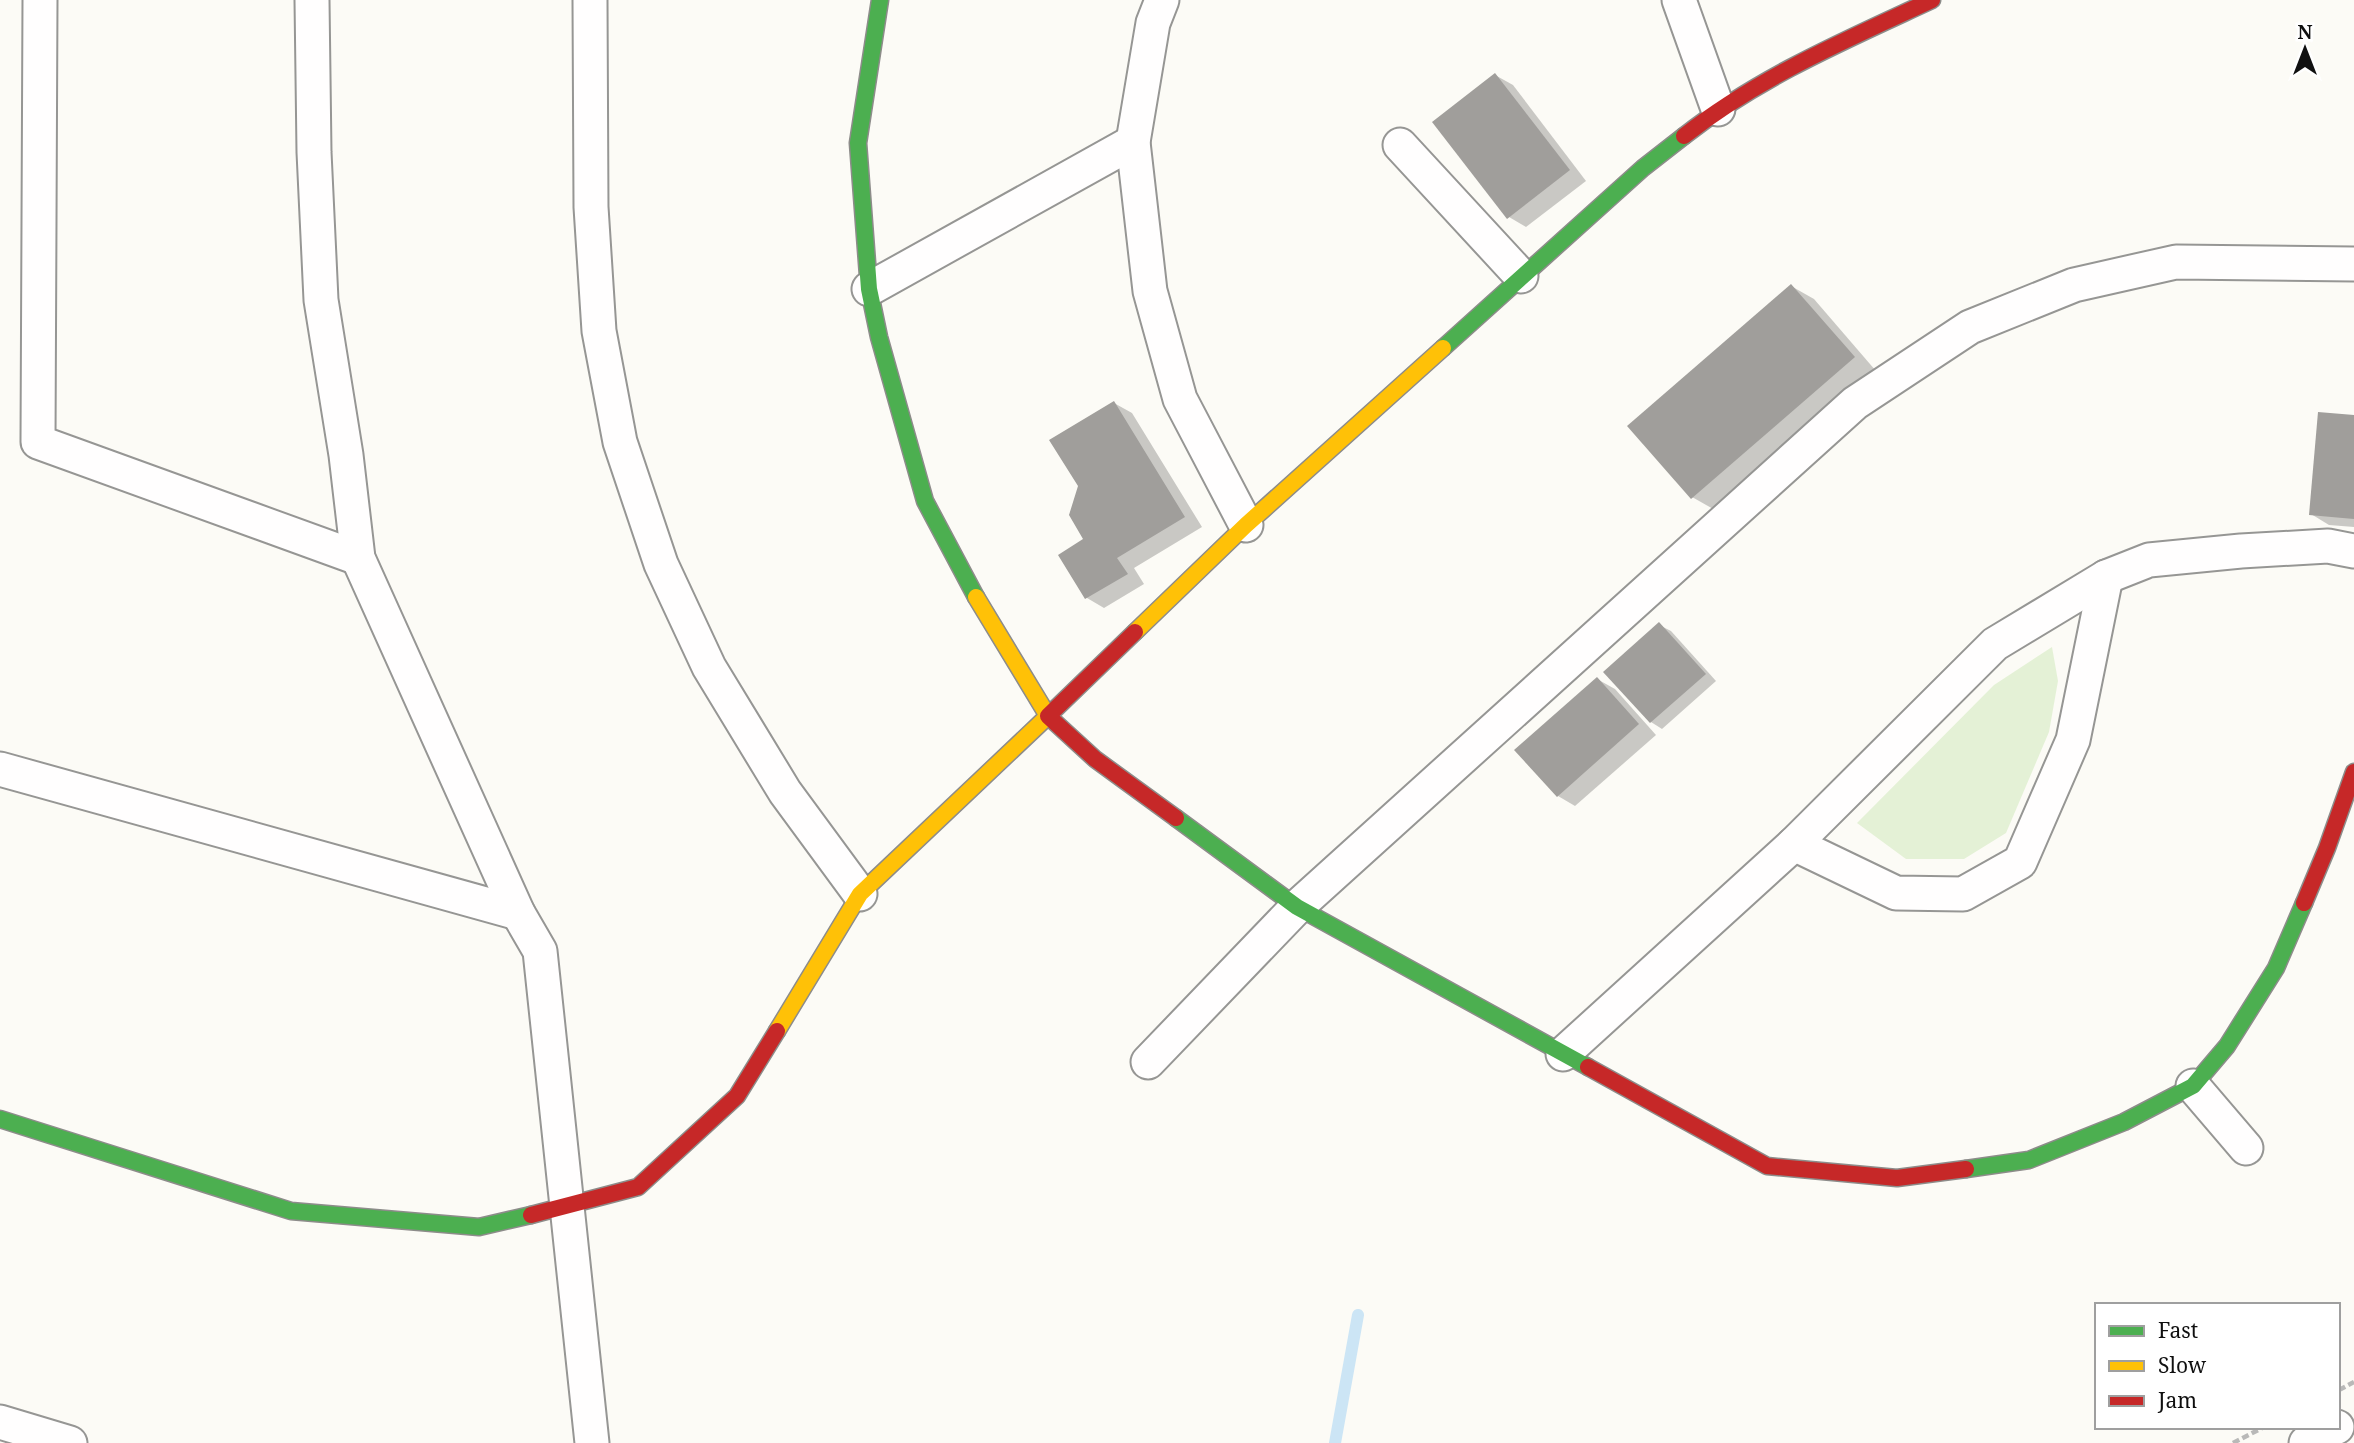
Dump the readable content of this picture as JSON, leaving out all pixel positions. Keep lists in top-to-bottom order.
{
  "legend": ["Fast", "Slow", "Jam"],
  "north": "top"
}
